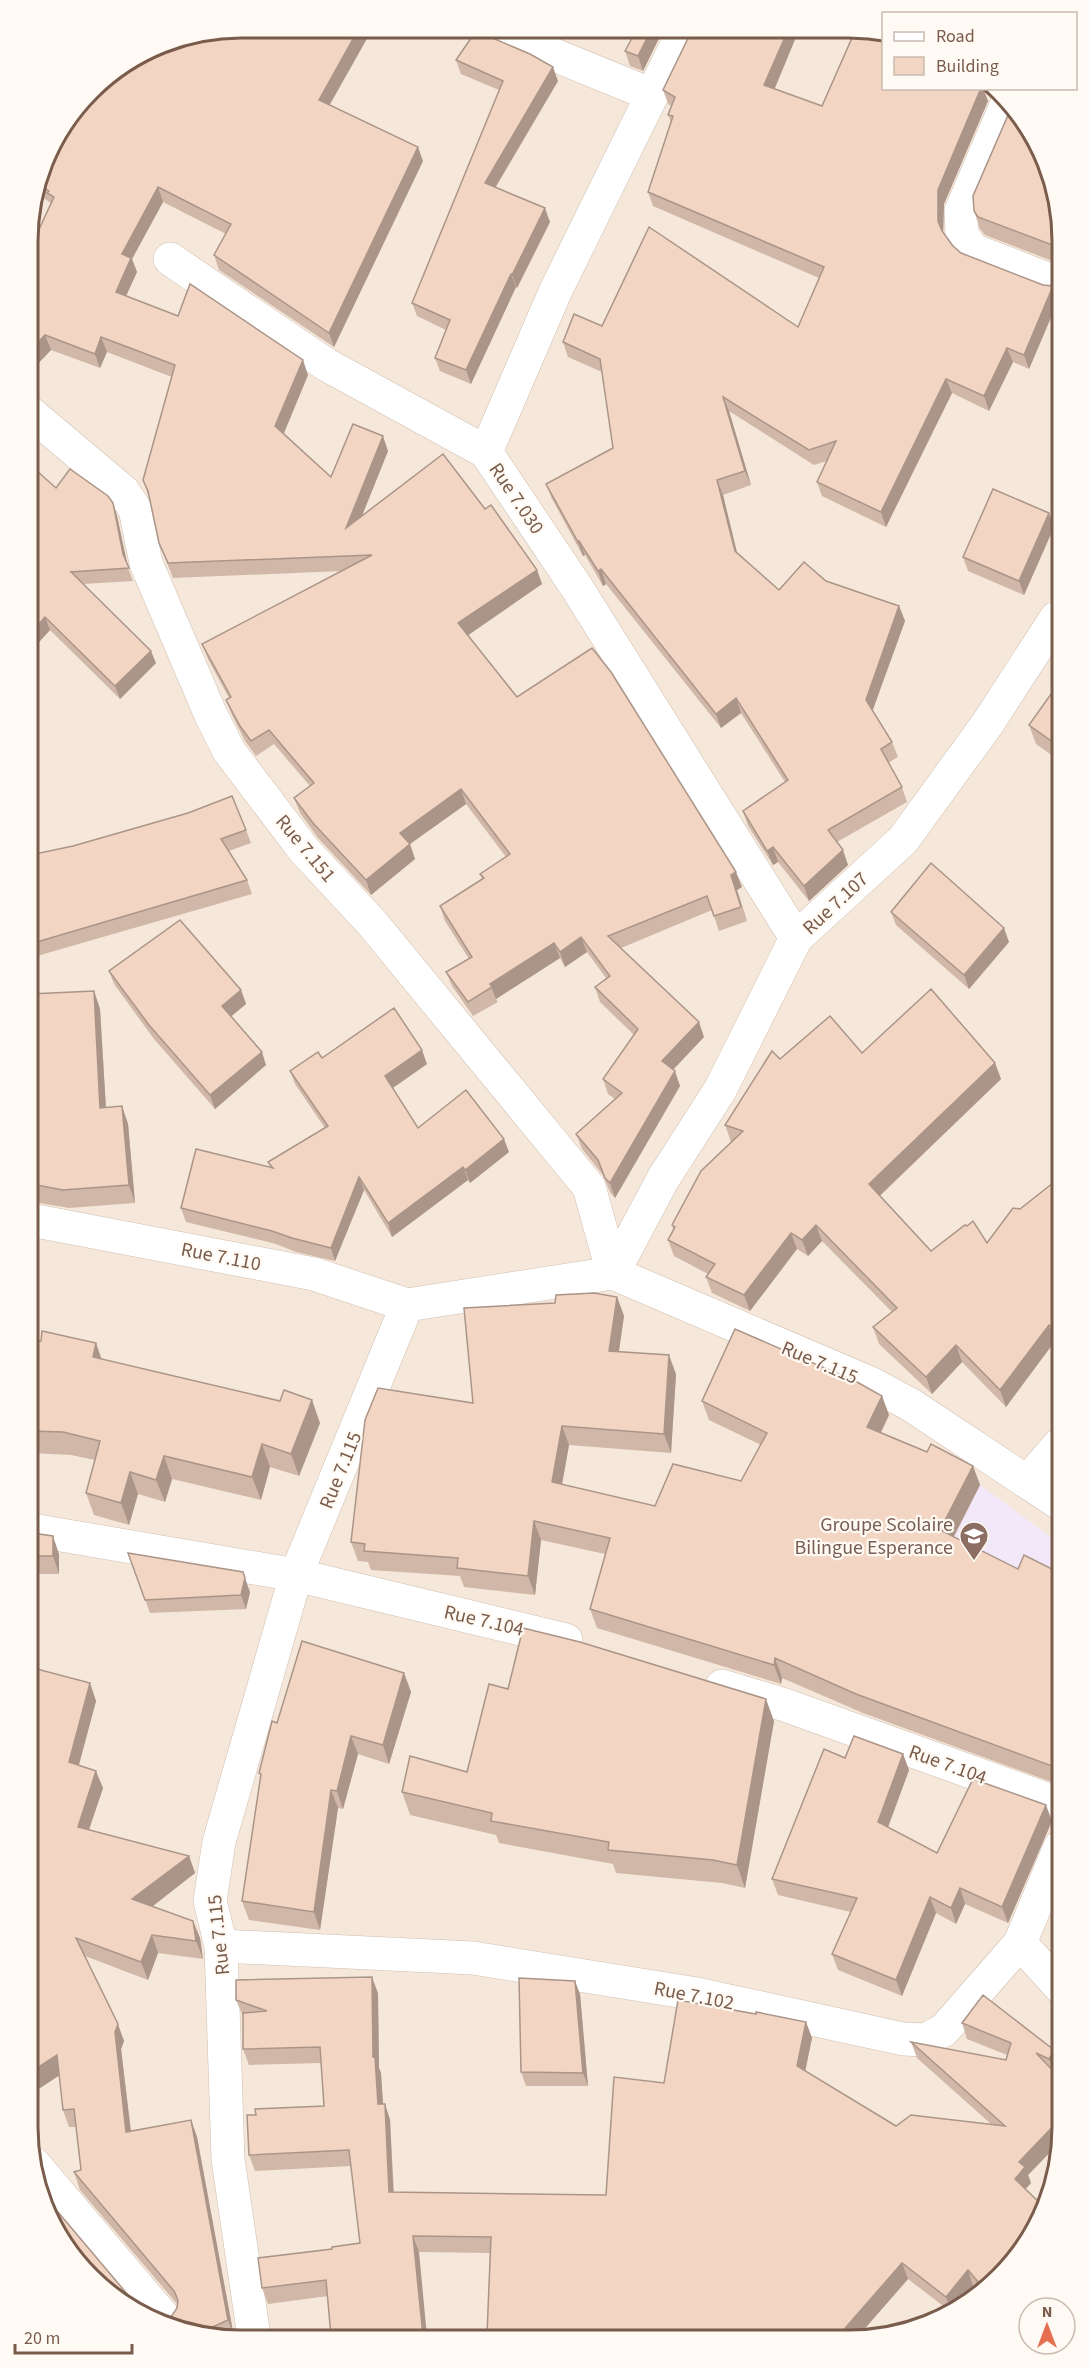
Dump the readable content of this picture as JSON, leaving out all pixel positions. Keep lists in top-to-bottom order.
{
  "streets": {
    "street": [
      "Rue 7.030",
      "Rue 7.151",
      "Rue 7.107",
      "Rue 7.110",
      "Rue 7.115",
      "Rue 7.104",
      "Rue 7.102"
    ]
  },
  "crossings": [
    ["Rue 7.030", "Rue 7.107"],
    ["Rue 7.151", "Rue 7.107"],
    ["Rue 7.151", "Rue 7.115"],
    ["Rue 7.107", "Rue 7.115"],
    ["Rue 7.110", "Rue 7.115"],
    ["Rue 7.115", "Rue 7.104"],
    ["Rue 7.115", "Rue 7.102"]
  ],
  "places": {
    "school or university": ["Groupe Scolaire Bilingue Esperance"]
  },
  "legend": ["Road", "Building"],
  "scale_bar": "20 m",
  "north": "top"
}
